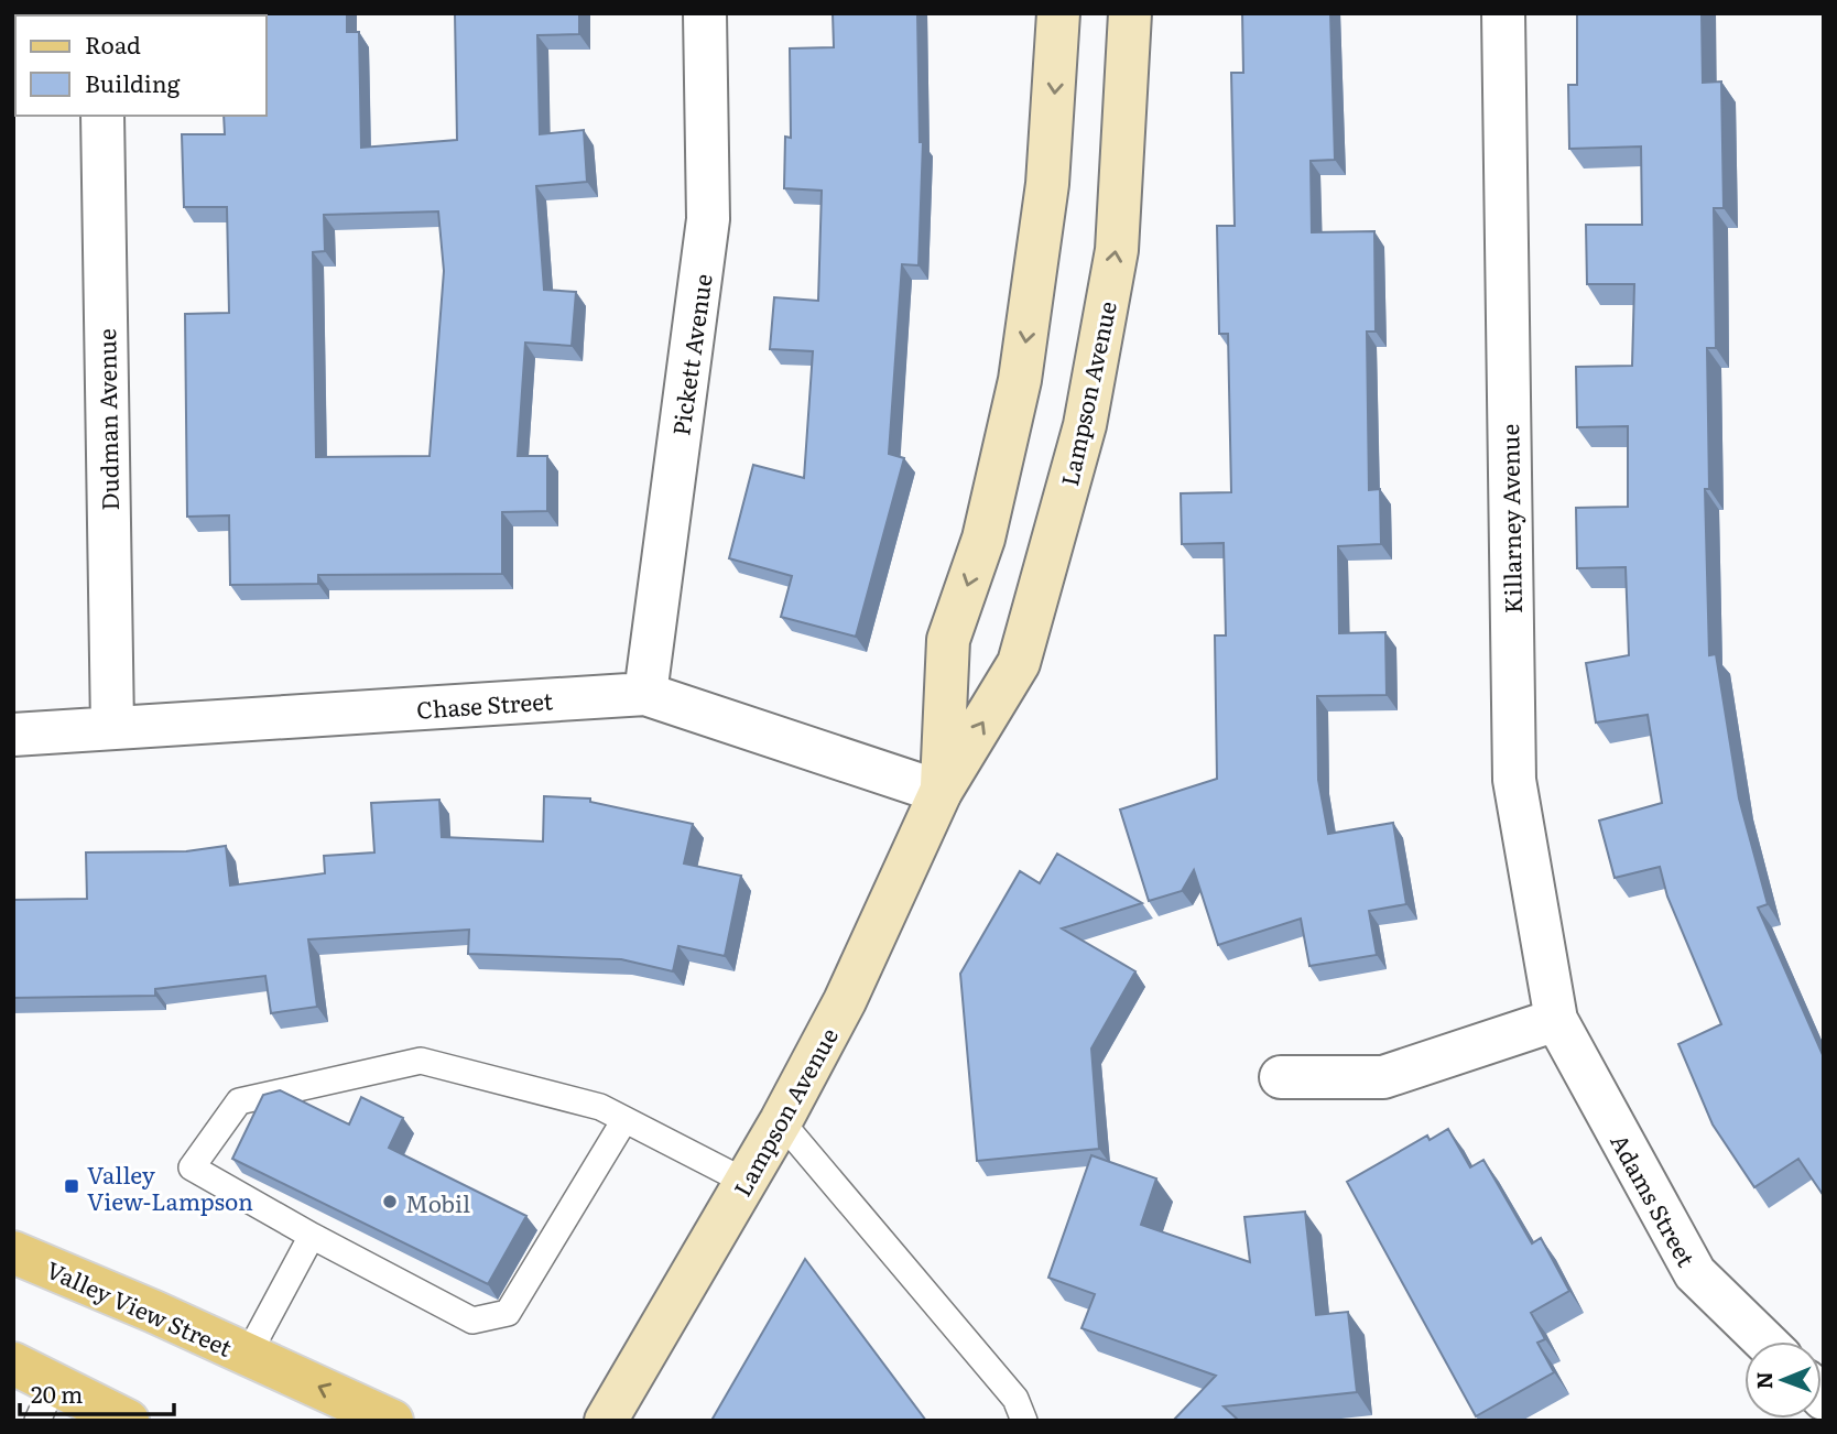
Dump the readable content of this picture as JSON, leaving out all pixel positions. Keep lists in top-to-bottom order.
{
  "streets": {
    "main road": ["Lampson Avenue", "Valley View Street"],
    "street": [
      "Pickett Avenue",
      "Dudman Avenue",
      "Killarney Avenue",
      "Chase Street",
      "Adams Street"
    ]
  },
  "crossings": [
    ["Pickett Avenue", "Chase Street"],
    ["Lampson Avenue", "Chase Street"],
    ["Dudman Avenue", "Chase Street"],
    ["Killarney Avenue", "Adams Street"]
  ],
  "one_way": ["Valley View Street"],
  "places": {
    "transit": ["Valley View-Lampson"],
    "other": ["Mobil"]
  },
  "legend": ["Road", "Building"],
  "scale_bar": "20 m",
  "north": "left"
}
